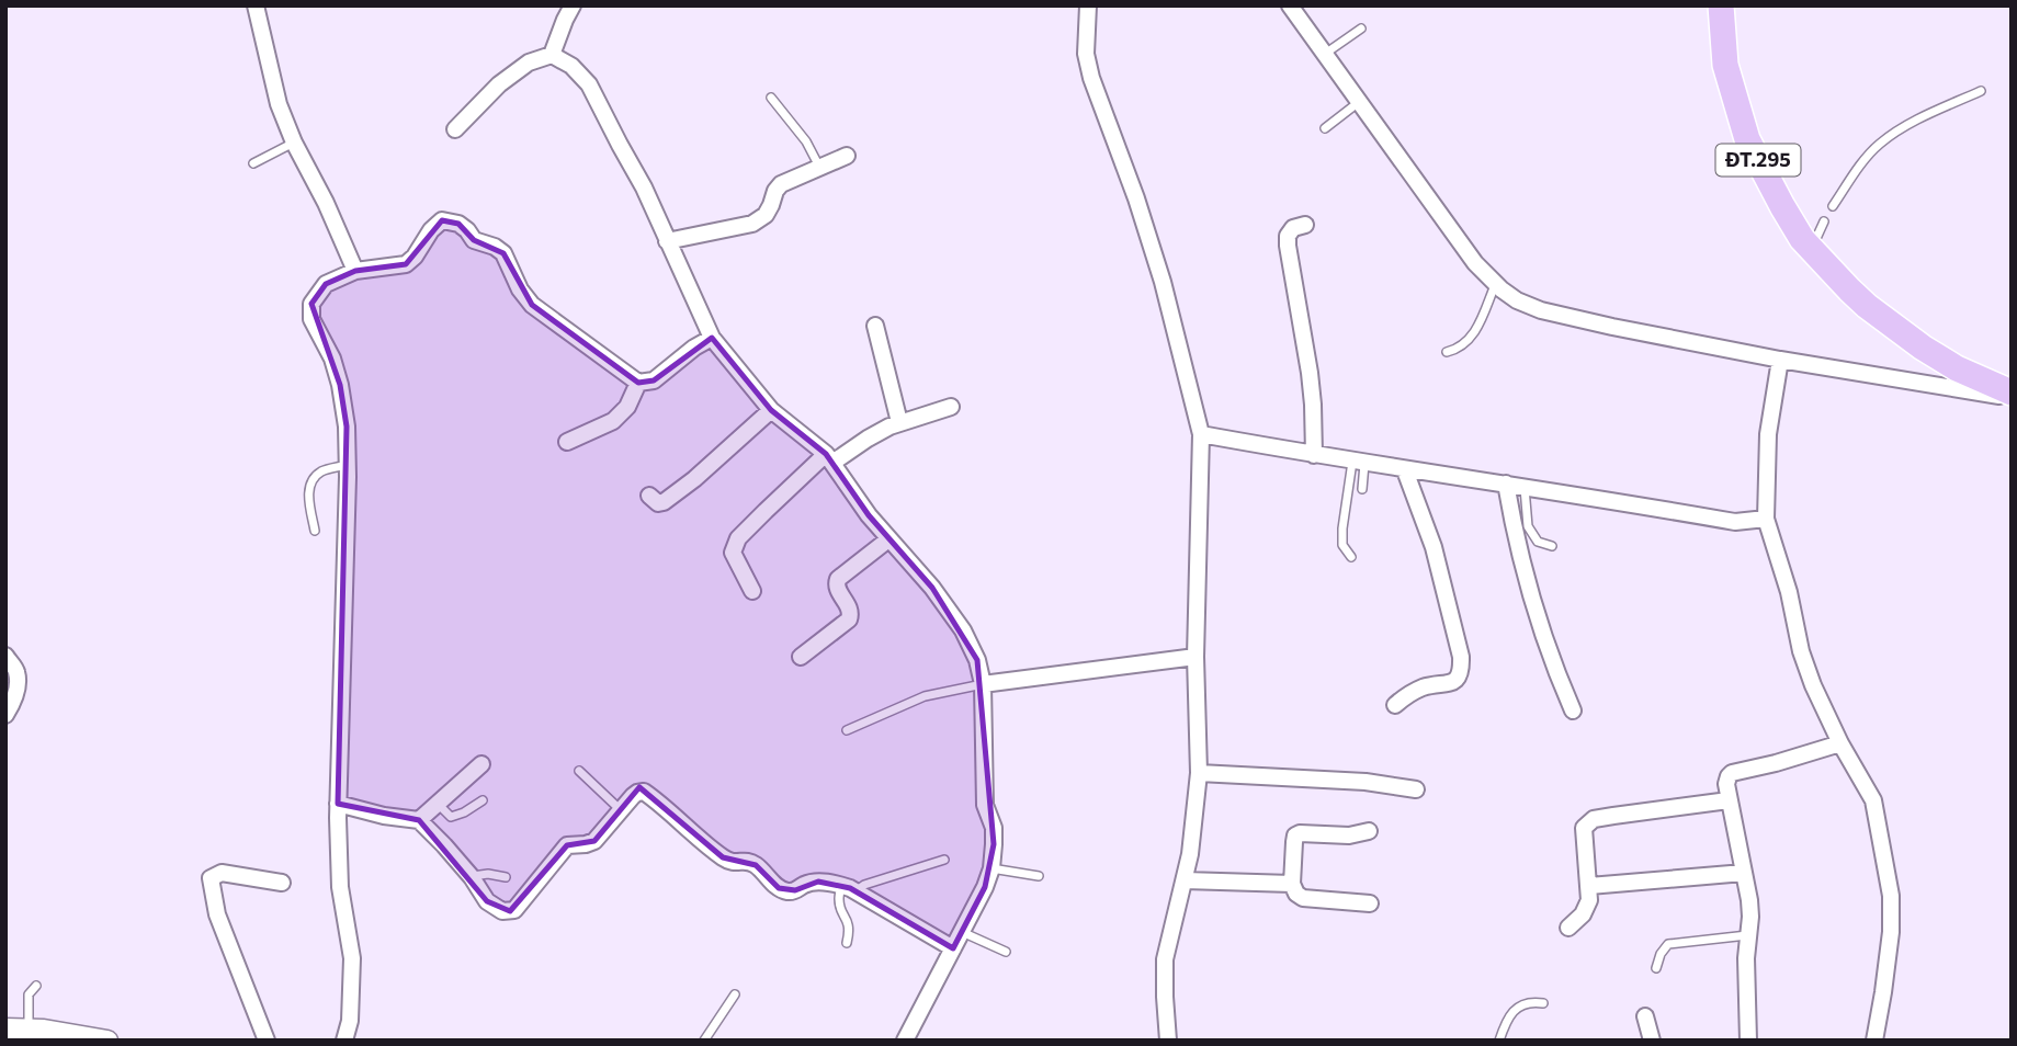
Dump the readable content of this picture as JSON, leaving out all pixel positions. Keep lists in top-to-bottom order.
{
  "streets": {
    "main road": ["ĐT.295"]
  }
}
